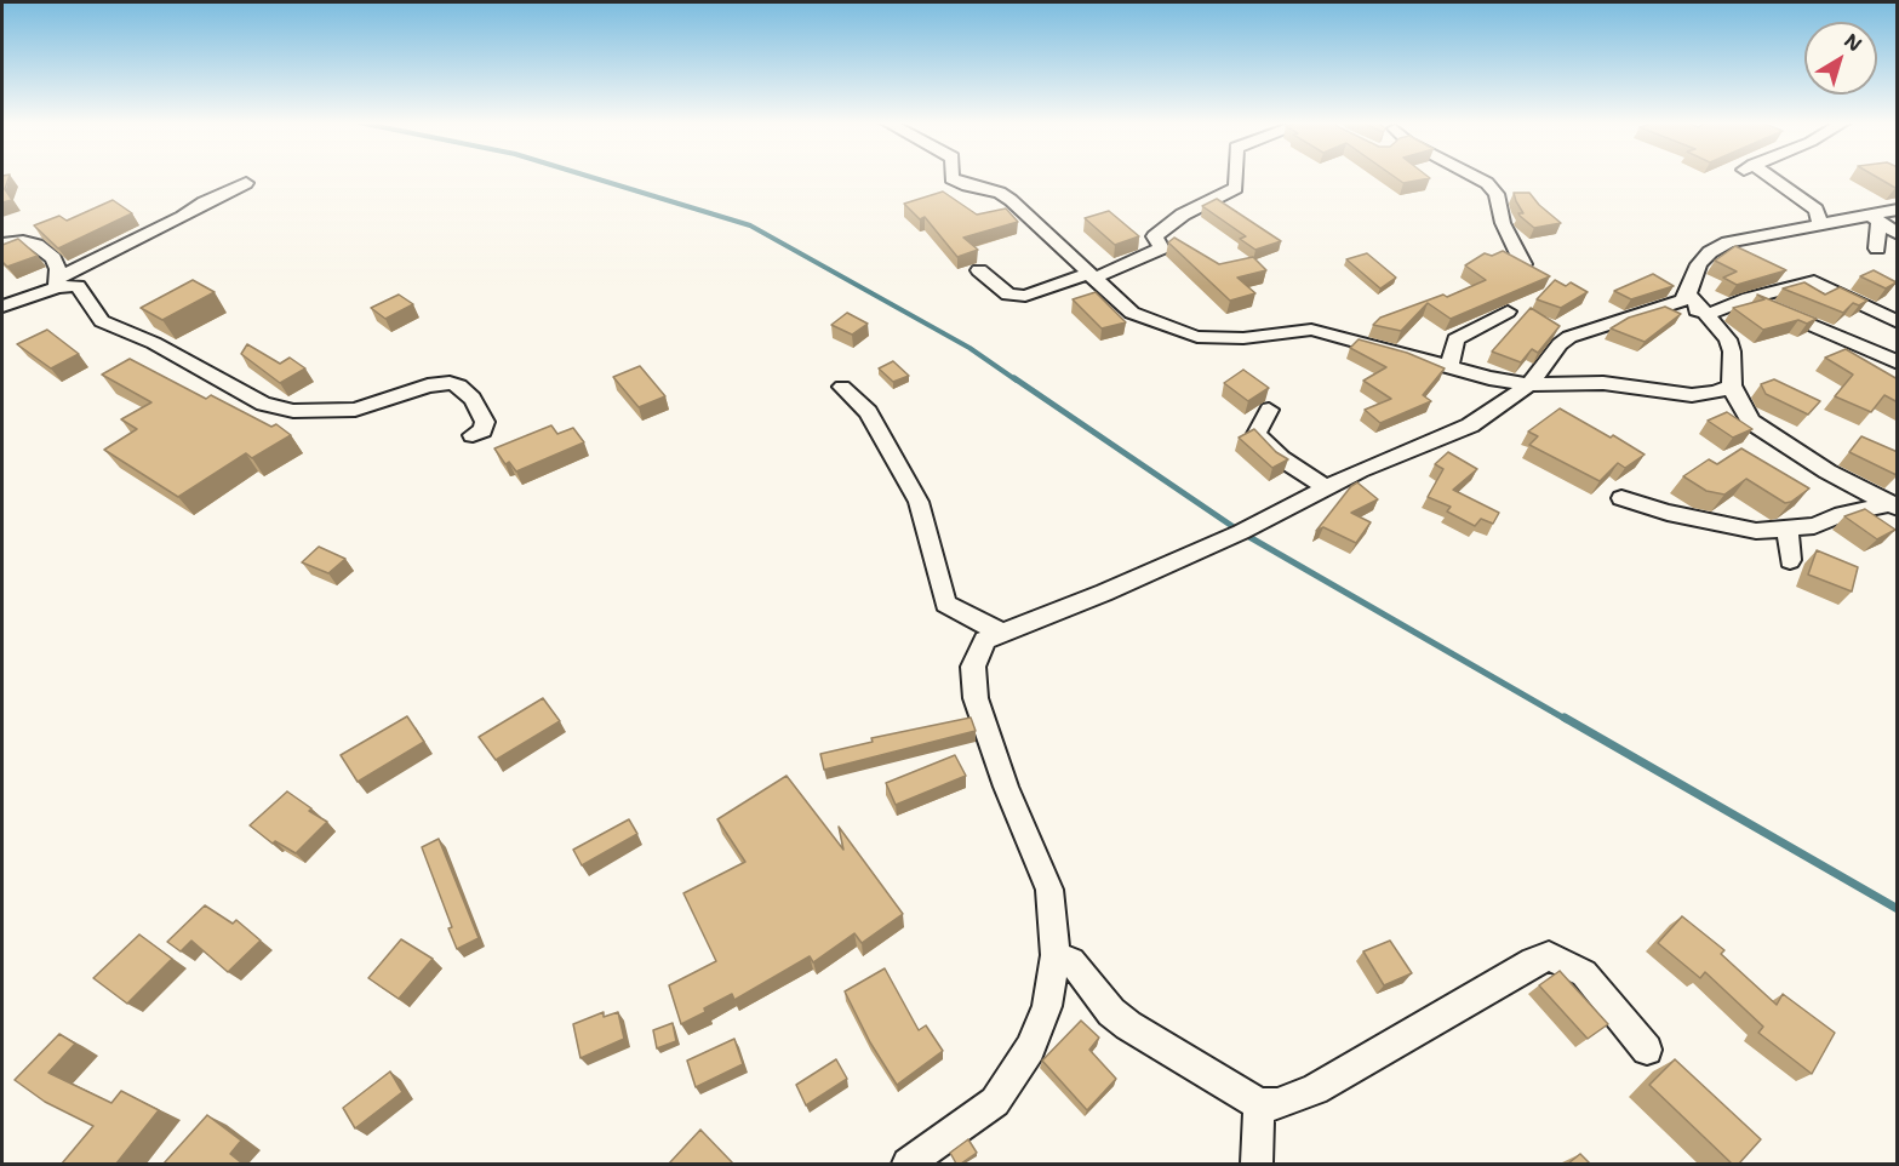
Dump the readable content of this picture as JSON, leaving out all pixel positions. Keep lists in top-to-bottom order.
{
  "north": "top right"
}
